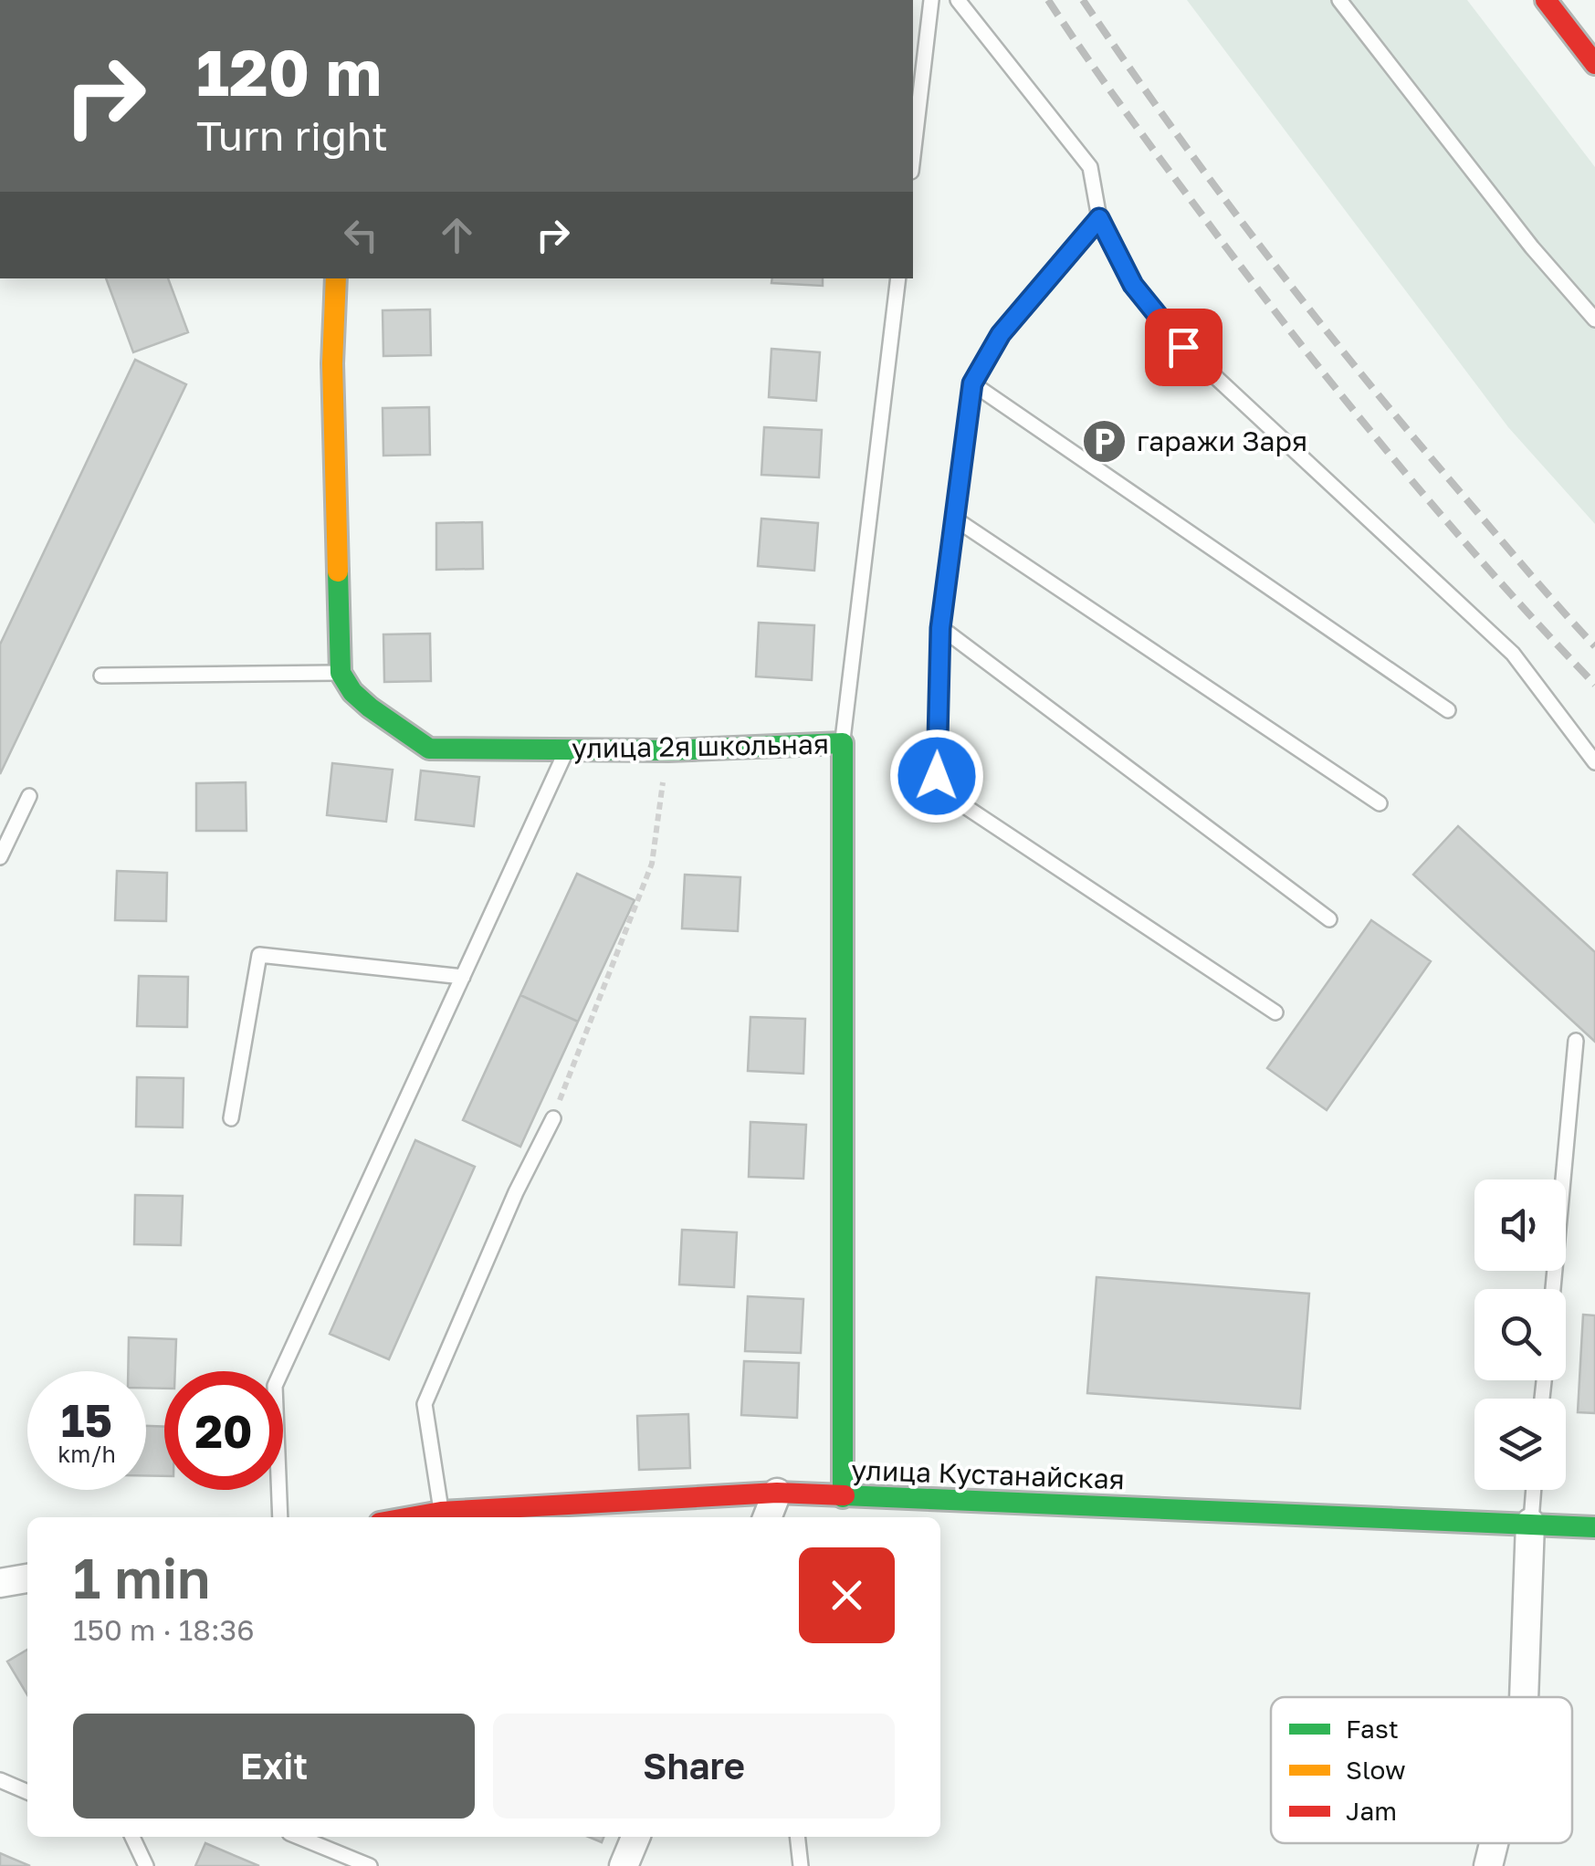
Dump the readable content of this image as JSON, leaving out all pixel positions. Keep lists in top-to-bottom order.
{
  "streets": {
    "main road": ["улица 2я школьная", "улица Кустанайская"]
  },
  "crossings": [
    ["улица 2я школьная", "улица Кустанайская"]
  ],
  "places": {
    "parking": ["гаражи Заря"]
  },
  "legend": ["Fast", "Slow", "Jam"],
  "page": {
    "turn": ["120 m", "Turn right"],
    "speed": "15 km/h",
    "limit": "20",
    "heading": ["1 min", "150 m · 18:36"],
    "buttons": ["Exit", "Share"]
  }
}
